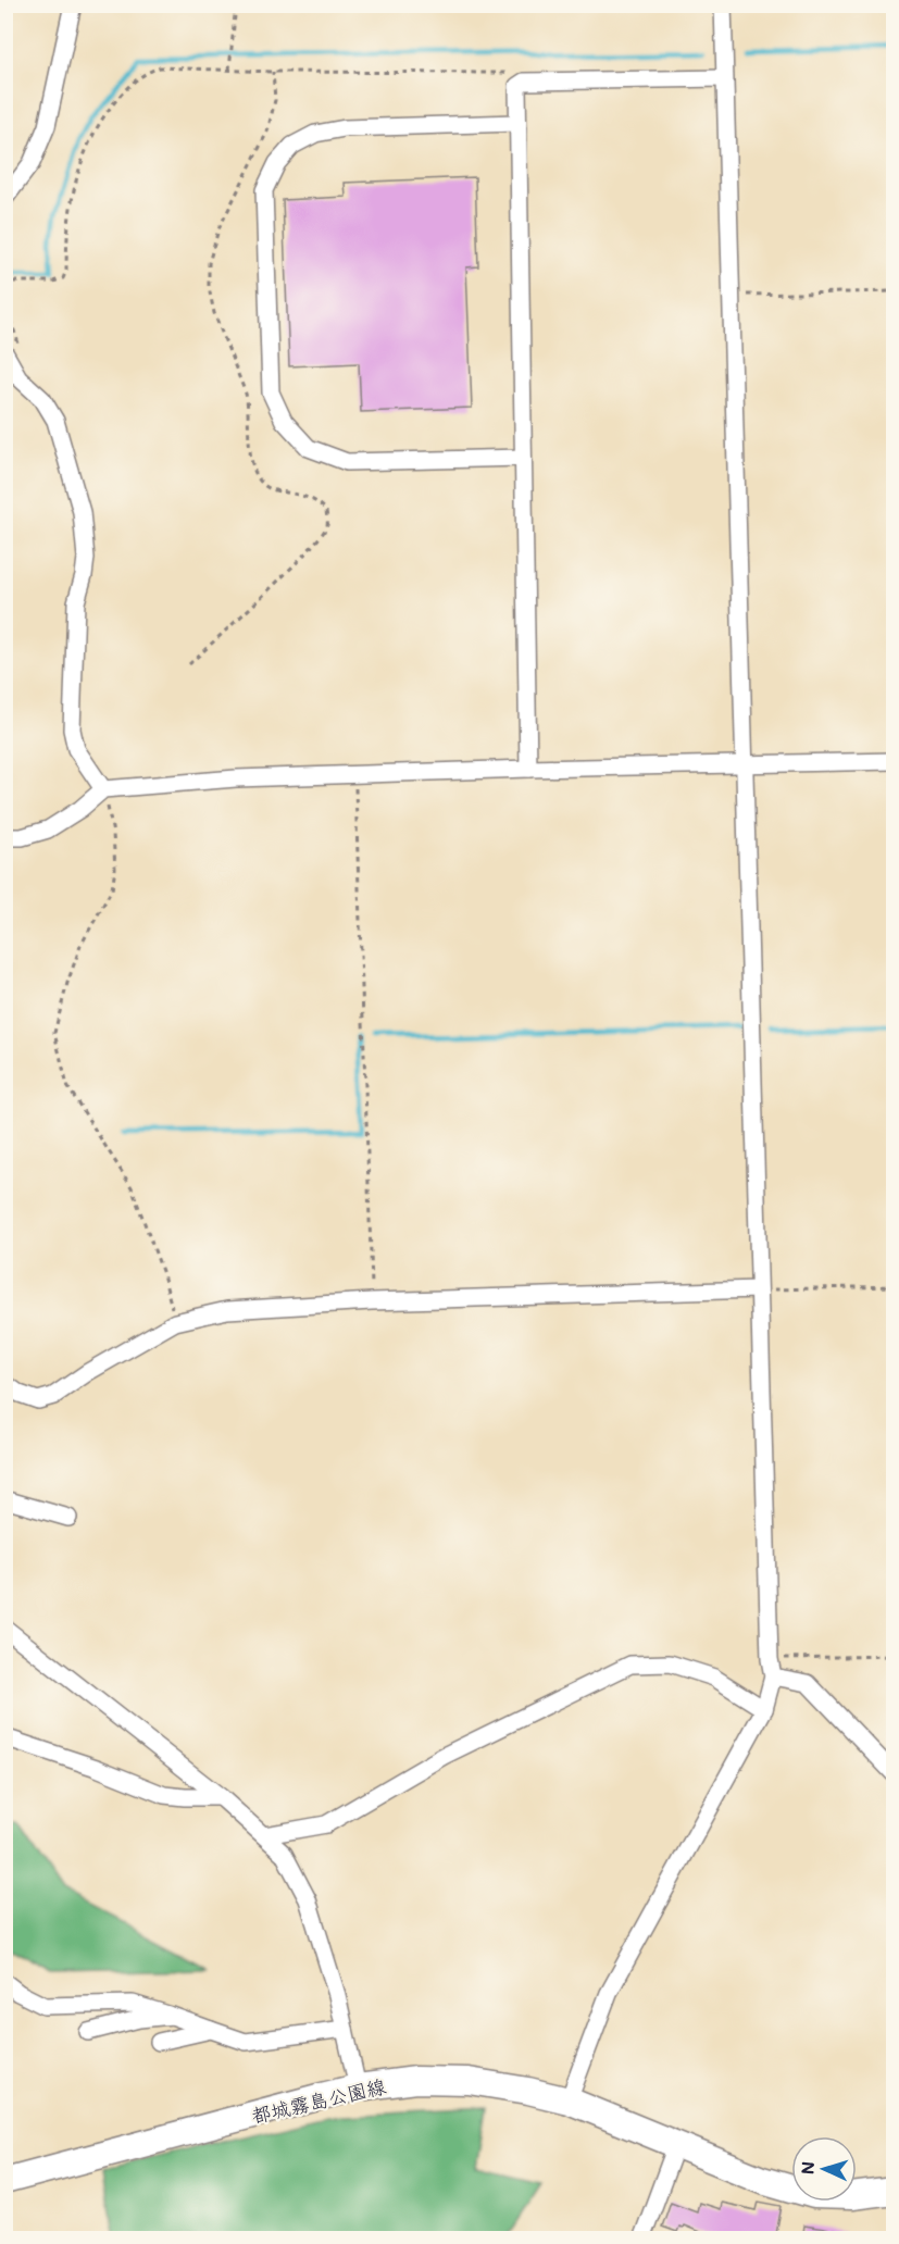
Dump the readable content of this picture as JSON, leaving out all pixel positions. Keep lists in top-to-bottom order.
{
  "streets": {
    "main road": ["都城霧島公園線"]
  },
  "north": "left"
}
